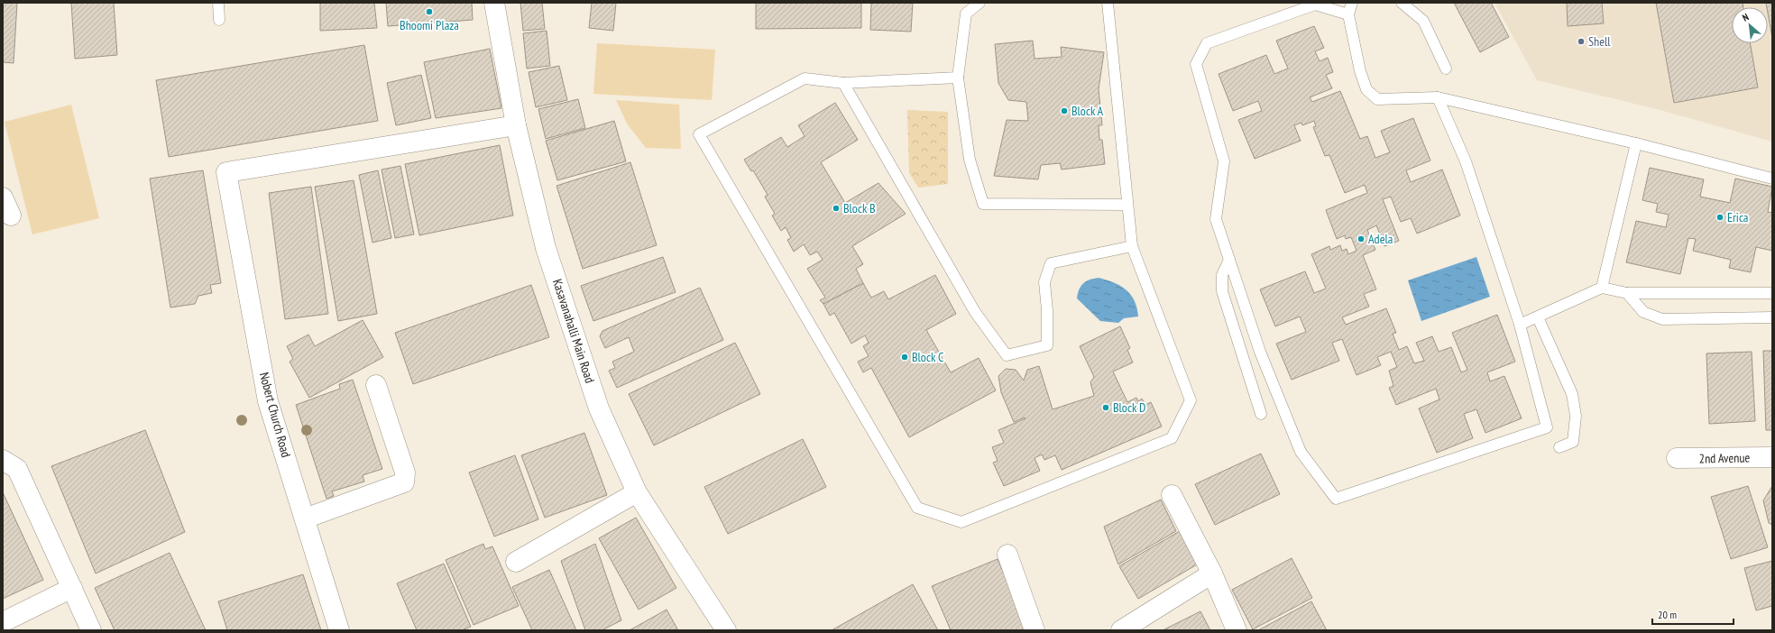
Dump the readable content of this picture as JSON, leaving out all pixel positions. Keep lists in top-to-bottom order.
{
  "streets": {
    "street": ["Kasavanahalli Main Road", "Nobert Church Road", "2nd Avenue"]
  },
  "crossings": [
    ["Kasavanahalli Main Road", "Nobert Church Road"]
  ],
  "places": [
    "Bhoomi Plaza",
    "Shell",
    "Block A",
    "Block B",
    "Erica",
    "Adela",
    "Block C",
    "Block D"
  ],
  "scale_bar": "20 m",
  "north": "top left"
}
